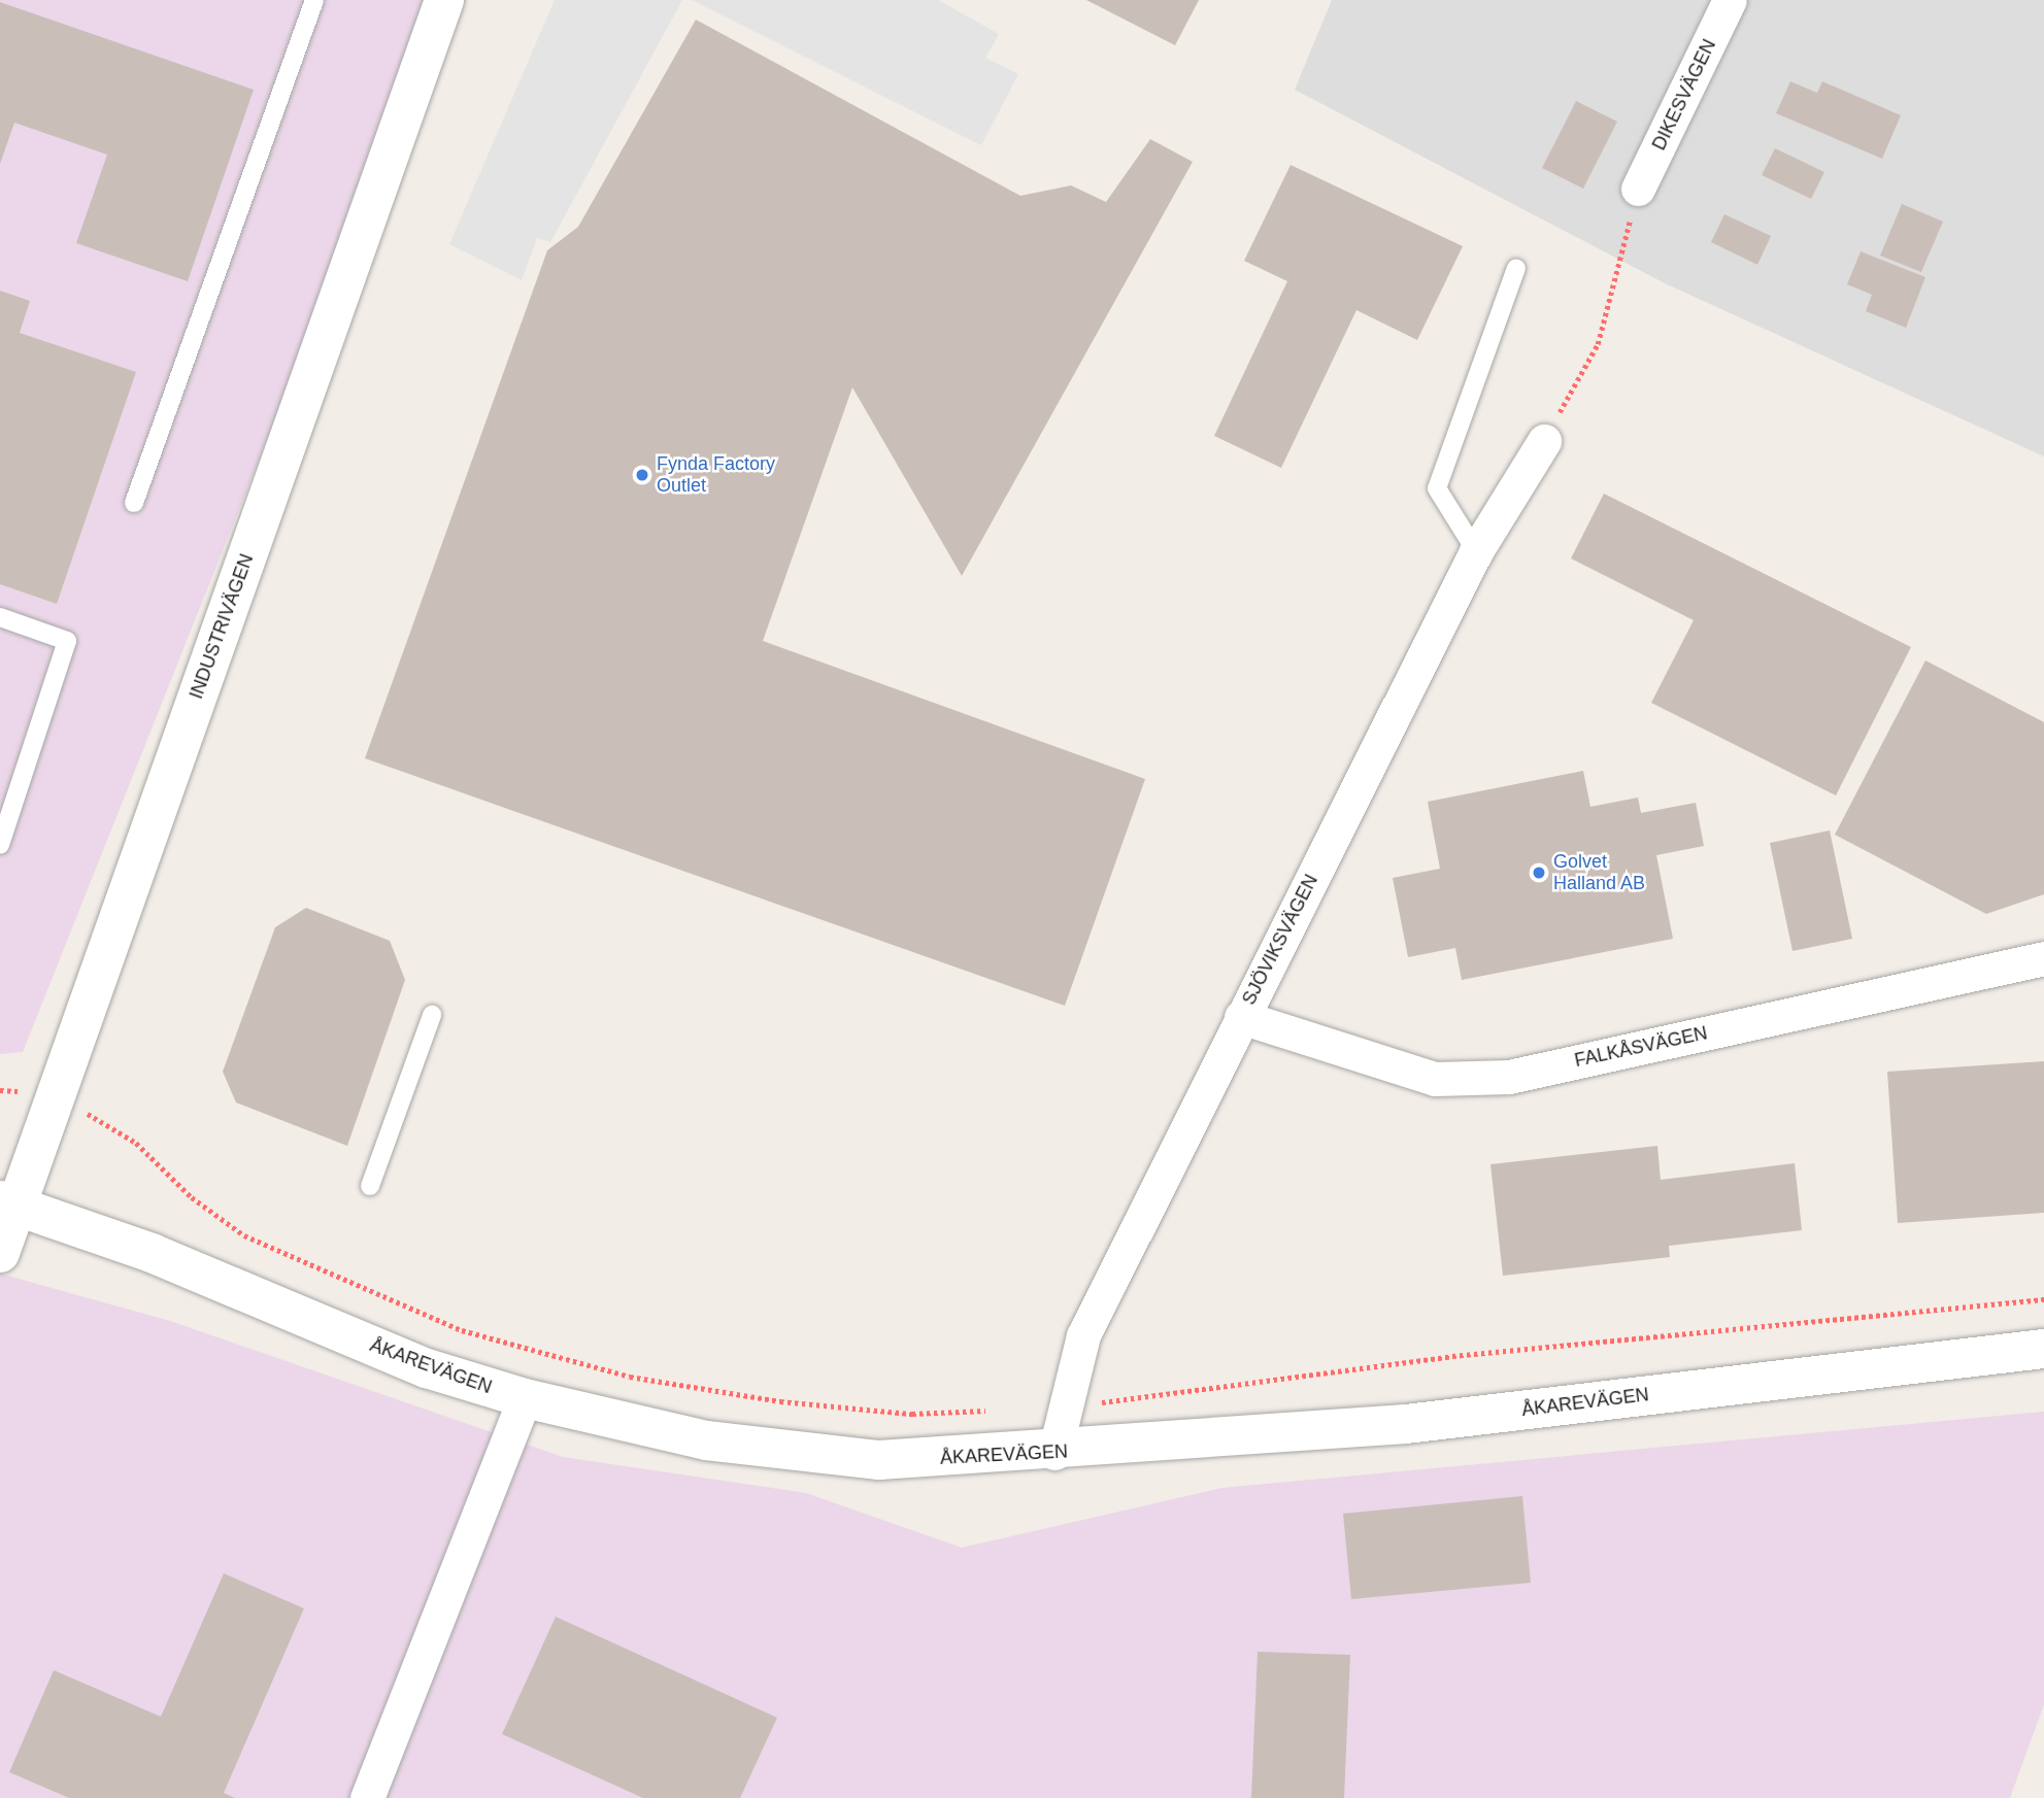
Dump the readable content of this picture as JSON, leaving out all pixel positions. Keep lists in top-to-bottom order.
{
  "streets": {
    "street": [
      "DIKESVÄGEN",
      "INDUSTRIVÄGEN",
      "SJÖVIKSVÄGEN",
      "FALKÅSVÄGEN",
      "ÅKAREVÄGEN"
    ]
  },
  "crossings": [
    ["INDUSTRIVÄGEN", "ÅKAREVÄGEN"],
    ["SJÖVIKSVÄGEN", "FALKÅSVÄGEN"],
    ["SJÖVIKSVÄGEN", "ÅKAREVÄGEN"]
  ],
  "places": ["Fynda Factory Outlet", "Golvet Halland AB"]
}
